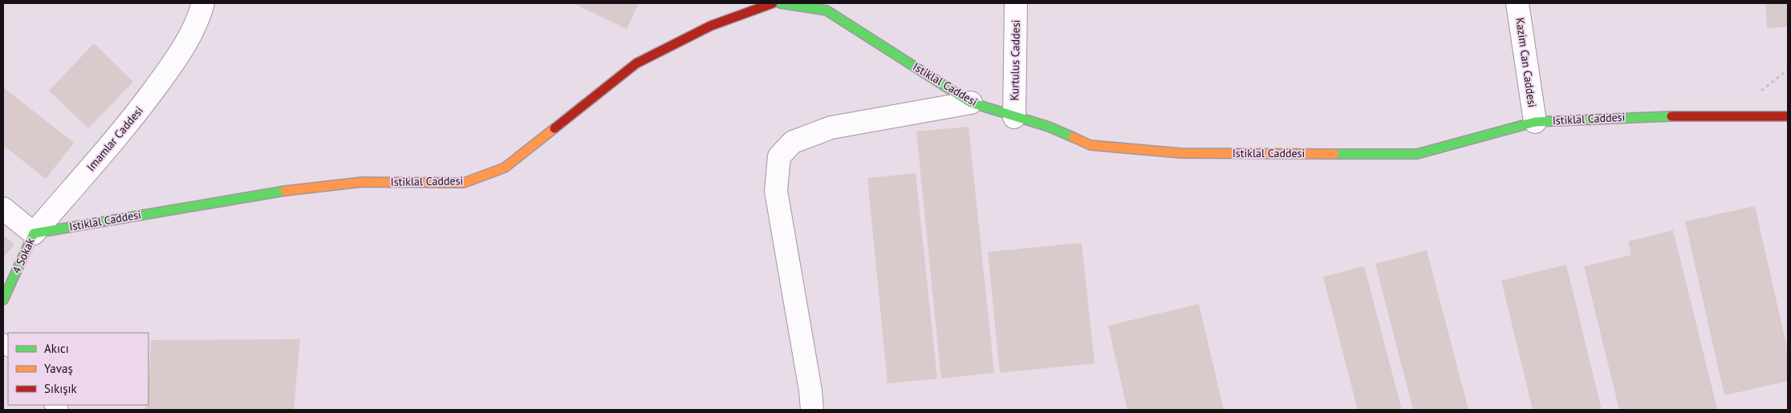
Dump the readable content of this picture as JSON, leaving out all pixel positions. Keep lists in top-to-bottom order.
{
  "streets": {
    "street": [
      "Kurtulus Caddesi",
      "Kazim Can Caddesi",
      "Istiklal Caddesi",
      "Imamlar Caddesi",
      "4 Sokak"
    ]
  },
  "crossings": [
    ["Kurtulus Caddesi", "Istiklal Caddesi"],
    ["Kazim Can Caddesi", "Istiklal Caddesi"],
    ["Istiklal Caddesi", "Imamlar Caddesi"],
    ["Istiklal Caddesi", "4 Sokak"],
    ["Imamlar Caddesi", "4 Sokak"]
  ],
  "legend": ["Akıcı", "Yavaş", "Sıkışık"]
}
